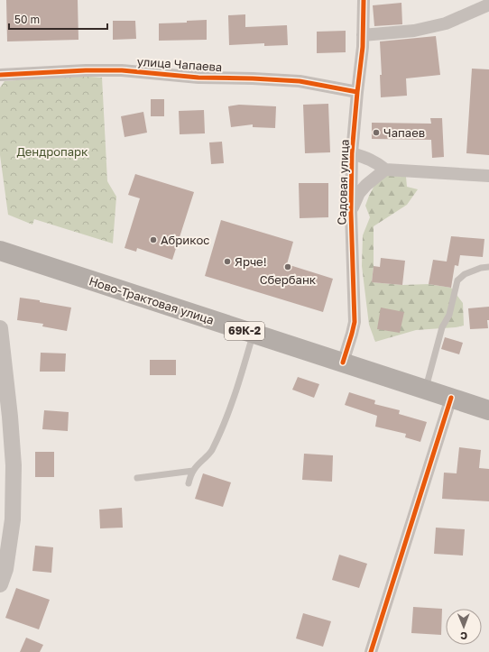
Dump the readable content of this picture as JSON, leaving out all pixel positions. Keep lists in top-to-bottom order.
{
  "streets": {
    "main road": ["Ново-Трактовая улица", "69К-2"],
    "street": ["улица Чапаева", "Садовая улица"]
  },
  "crossings": [
    ["улица Чапаева", "Садовая улица"],
    ["Садовая улица", "Ново-Трактовая улица"]
  ],
  "parks": ["Дендропарк"],
  "places": [
    "Чапаев",
    "Абрикос",
    "Ярче!",
    "Сбербанк"
  ],
  "scale_bar": "50 m",
  "north": "bottom"
}
